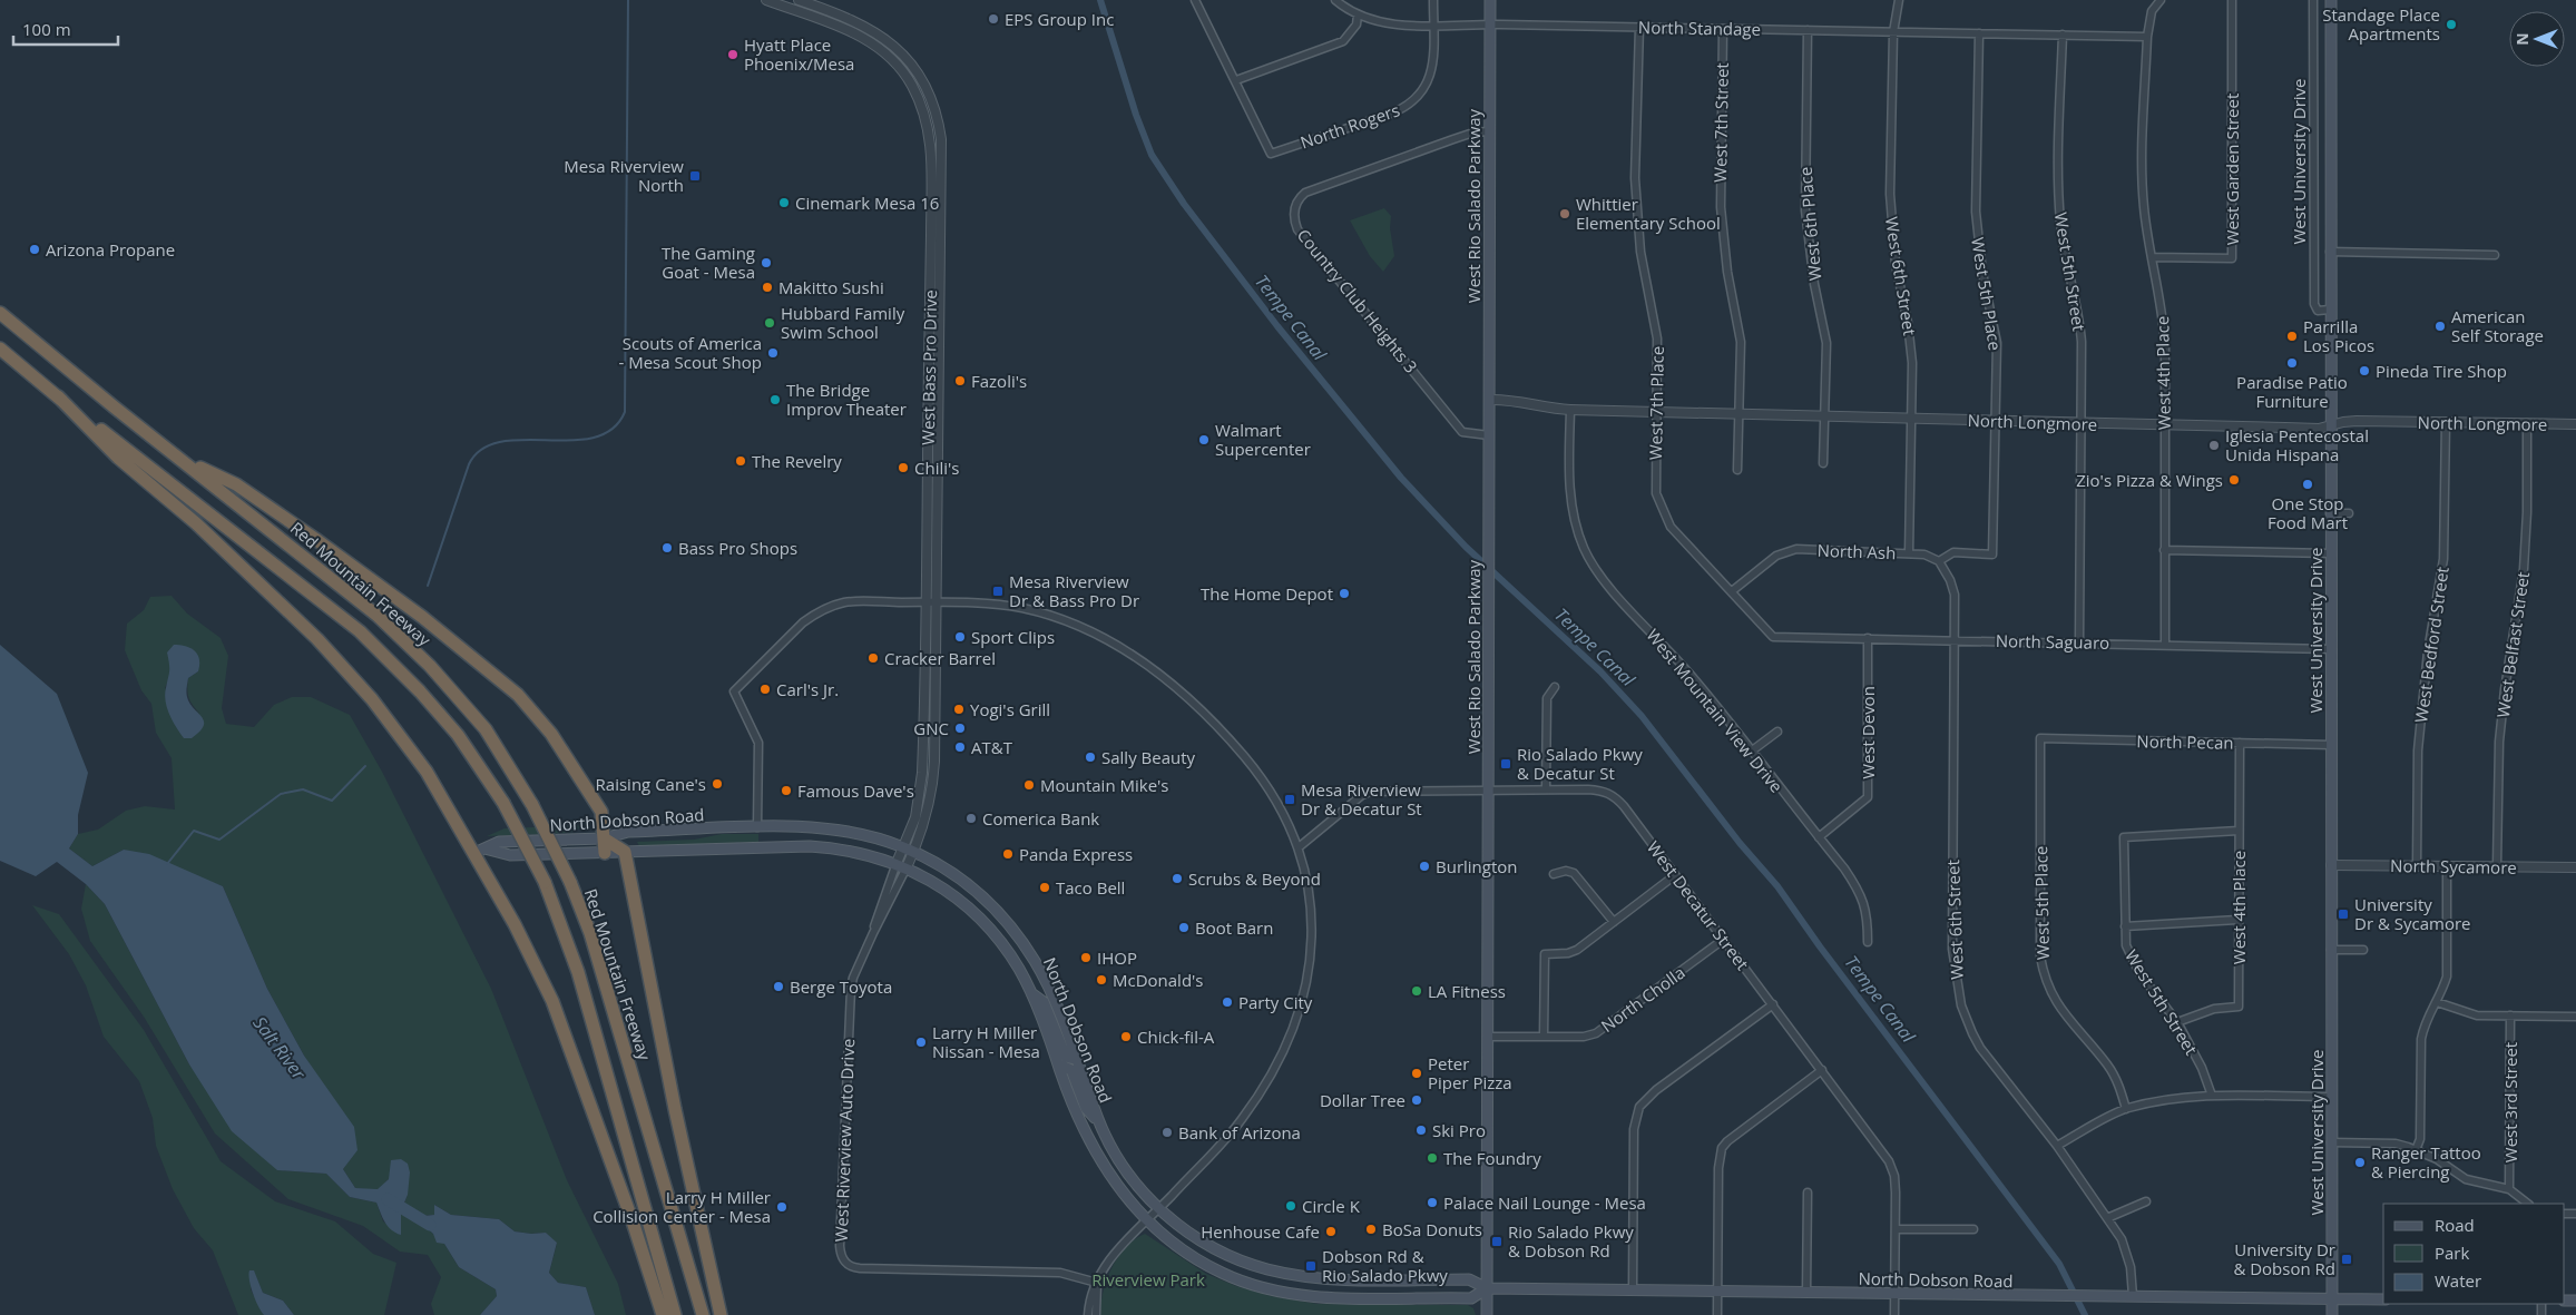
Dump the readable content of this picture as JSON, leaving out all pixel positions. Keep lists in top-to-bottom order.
{
  "streets": {
    "highway": ["Red Mountain Freeway"],
    "main road": ["West University Drive", "West Rio Salado Parkway", "North Dobson Road"],
    "street": [
      "North Standage",
      "West 7th Street",
      "North Rogers",
      "West Garden Street",
      "West 6th Place",
      "West 5th Street",
      "West 6th Street",
      "West 5th Place",
      "Country Club Heights 3",
      "West Bass Pro Drive",
      "West 4th Place",
      "West 7th Place",
      "North Longmore",
      "North Ash",
      "North Saguaro",
      "West Bedford Street",
      "West Belfast Street",
      "West Mountain View Drive",
      "West Devon",
      "North Pecan",
      "North Sycamore",
      "West Decatur Street",
      "North Cholla",
      "West 3rd Street",
      "West Riverview Auto Drive"
    ]
  },
  "crossings": [
    ["North Standage", "West 7th Street"],
    ["North Standage", "North Rogers"],
    ["North Standage", "West Rio Salado Parkway"],
    ["North Standage", "West 6th Place"],
    ["North Standage", "West 5th Street"],
    ["North Standage", "West 6th Street"],
    ["North Standage", "West 5th Place"],
    ["North Standage", "West 4th Place"],
    ["North Standage", "West 7th Place"],
    ["West 7th Street", "North Longmore"],
    ["West University Drive", "North Longmore"],
    ["West University Drive", "North Saguaro"],
    ["West University Drive", "North Pecan"],
    ["West University Drive", "North Dobson Road"],
    ["West University Drive", "North Sycamore"],
    ["West Garden Street", "West 4th Place"],
    ["West Rio Salado Parkway", "Country Club Heights 3"],
    ["West Rio Salado Parkway", "North Longmore"],
    ["West Rio Salado Parkway", "North Dobson Road"],
    ["West Rio Salado Parkway", "West Decatur Street"],
    ["West Rio Salado Parkway", "North Cholla"],
    ["West 6th Place", "North Longmore"],
    ["West 5th Street", "West 4th Place"],
    ["West 5th Street", "North Longmore"],
    ["West 5th Street", "North Saguaro"],
    ["West 6th Street", "West 5th Place"],
    ["West 6th Street", "North Longmore"],
    ["West 6th Street", "North Ash"],
    ["West 6th Street", "North Saguaro"],
    ["West 6th Street", "North Dobson Road"],
    ["West 5th Place", "North Longmore"],
    ["West 5th Place", "North Ash"],
    ["West 5th Place", "North Pecan"],
    ["West Bass Pro Drive", "North Dobson Road"],
    ["West Bass Pro Drive", "West Riverview Auto Drive"],
    ["West 4th Place", "North Longmore"],
    ["West 4th Place", "North Saguaro"],
    ["West 4th Place", "North Pecan"],
    ["West 7th Place", "North Longmore"],
    ["West 7th Place", "North Ash"],
    ["West 7th Place", "North Saguaro"],
    ["North Longmore", "West Bedford Street"],
    ["North Longmore", "West Belfast Street"],
    ["North Longmore", "West Mountain View Drive"],
    ["North Saguaro", "West Devon"],
    ["West Bedford Street", "North Sycamore"],
    ["West Belfast Street", "North Sycamore"],
    ["West Mountain View Drive", "West Devon"],
    ["North Dobson Road", "West Decatur Street"],
    ["North Dobson Road", "West Riverview Auto Drive"],
    ["West Decatur Street", "North Cholla"]
  ],
  "water": ["Tempe Canal", "Salt River"],
  "parks": ["Riverview Park"],
  "places": {
    "other": [
      "EPS Group Inc",
      "Standage Place Apartments",
      "Hyatt Place Phoenix/Mesa",
      "Cinemark Mesa 16",
      "Whittier Elementary School",
      "Arizona Propane",
      "The Gaming Goat - Mesa",
      "Makitto Sushi",
      "Hubbard Family Swim School",
      "American Self Storage",
      "Parrilla Los Picos",
      "Scouts of America - Mesa Scout Shop",
      "Paradise Patio Furniture",
      "Pineda Tire Shop",
      "Fazoli's",
      "The Bridge Improv Theater",
      "Walmart Supercenter",
      "Iglesia Pentecostal Unida Hispana",
      "The Revelry",
      "Chili's",
      "Zio's Pizza & Wings",
      "One Stop Food Mart",
      "Bass Pro Shops",
      "The Home Depot",
      "Sport Clips",
      "Cracker Barrel",
      "Carl's Jr.",
      "Yogi's Grill",
      "GNC",
      "AT&T",
      "Sally Beauty",
      "Raising Cane's",
      "Mountain Mike's",
      "Famous Dave's",
      "Comerica Bank",
      "Panda Express",
      "Burlington",
      "Scrubs & Beyond",
      "Taco Bell",
      "Boot Barn",
      "IHOP",
      "McDonald's",
      "Berge Toyota",
      "LA Fitness",
      "Party City",
      "Chick-fil-A",
      "Larry H Miller Nissan - Mesa",
      "Peter Piper Pizza",
      "Dollar Tree",
      "Ski Pro",
      "Bank of Arizona",
      "The Foundry",
      "Ranger Tattoo & Piercing",
      "Palace Nail Lounge - Mesa",
      "Circle K",
      "Larry H Miller Collision Center - Mesa",
      "BoSa Donuts",
      "Henhouse Cafe"
    ],
    "transit": [
      "Mesa Riverview North",
      "Mesa Riverview Dr & Bass Pro Dr",
      "Rio Salado Pkwy & Decatur St",
      "Mesa Riverview Dr & Decatur St",
      "University Dr & Sycamore",
      "Rio Salado Pkwy & Dobson Rd",
      "University Dr & Dobson Rd",
      "Dobson Rd & Rio Salado Pkwy"
    ]
  },
  "legend": ["Road", "Park", "Water"],
  "scale_bar": "100 m",
  "north": "left"
}
